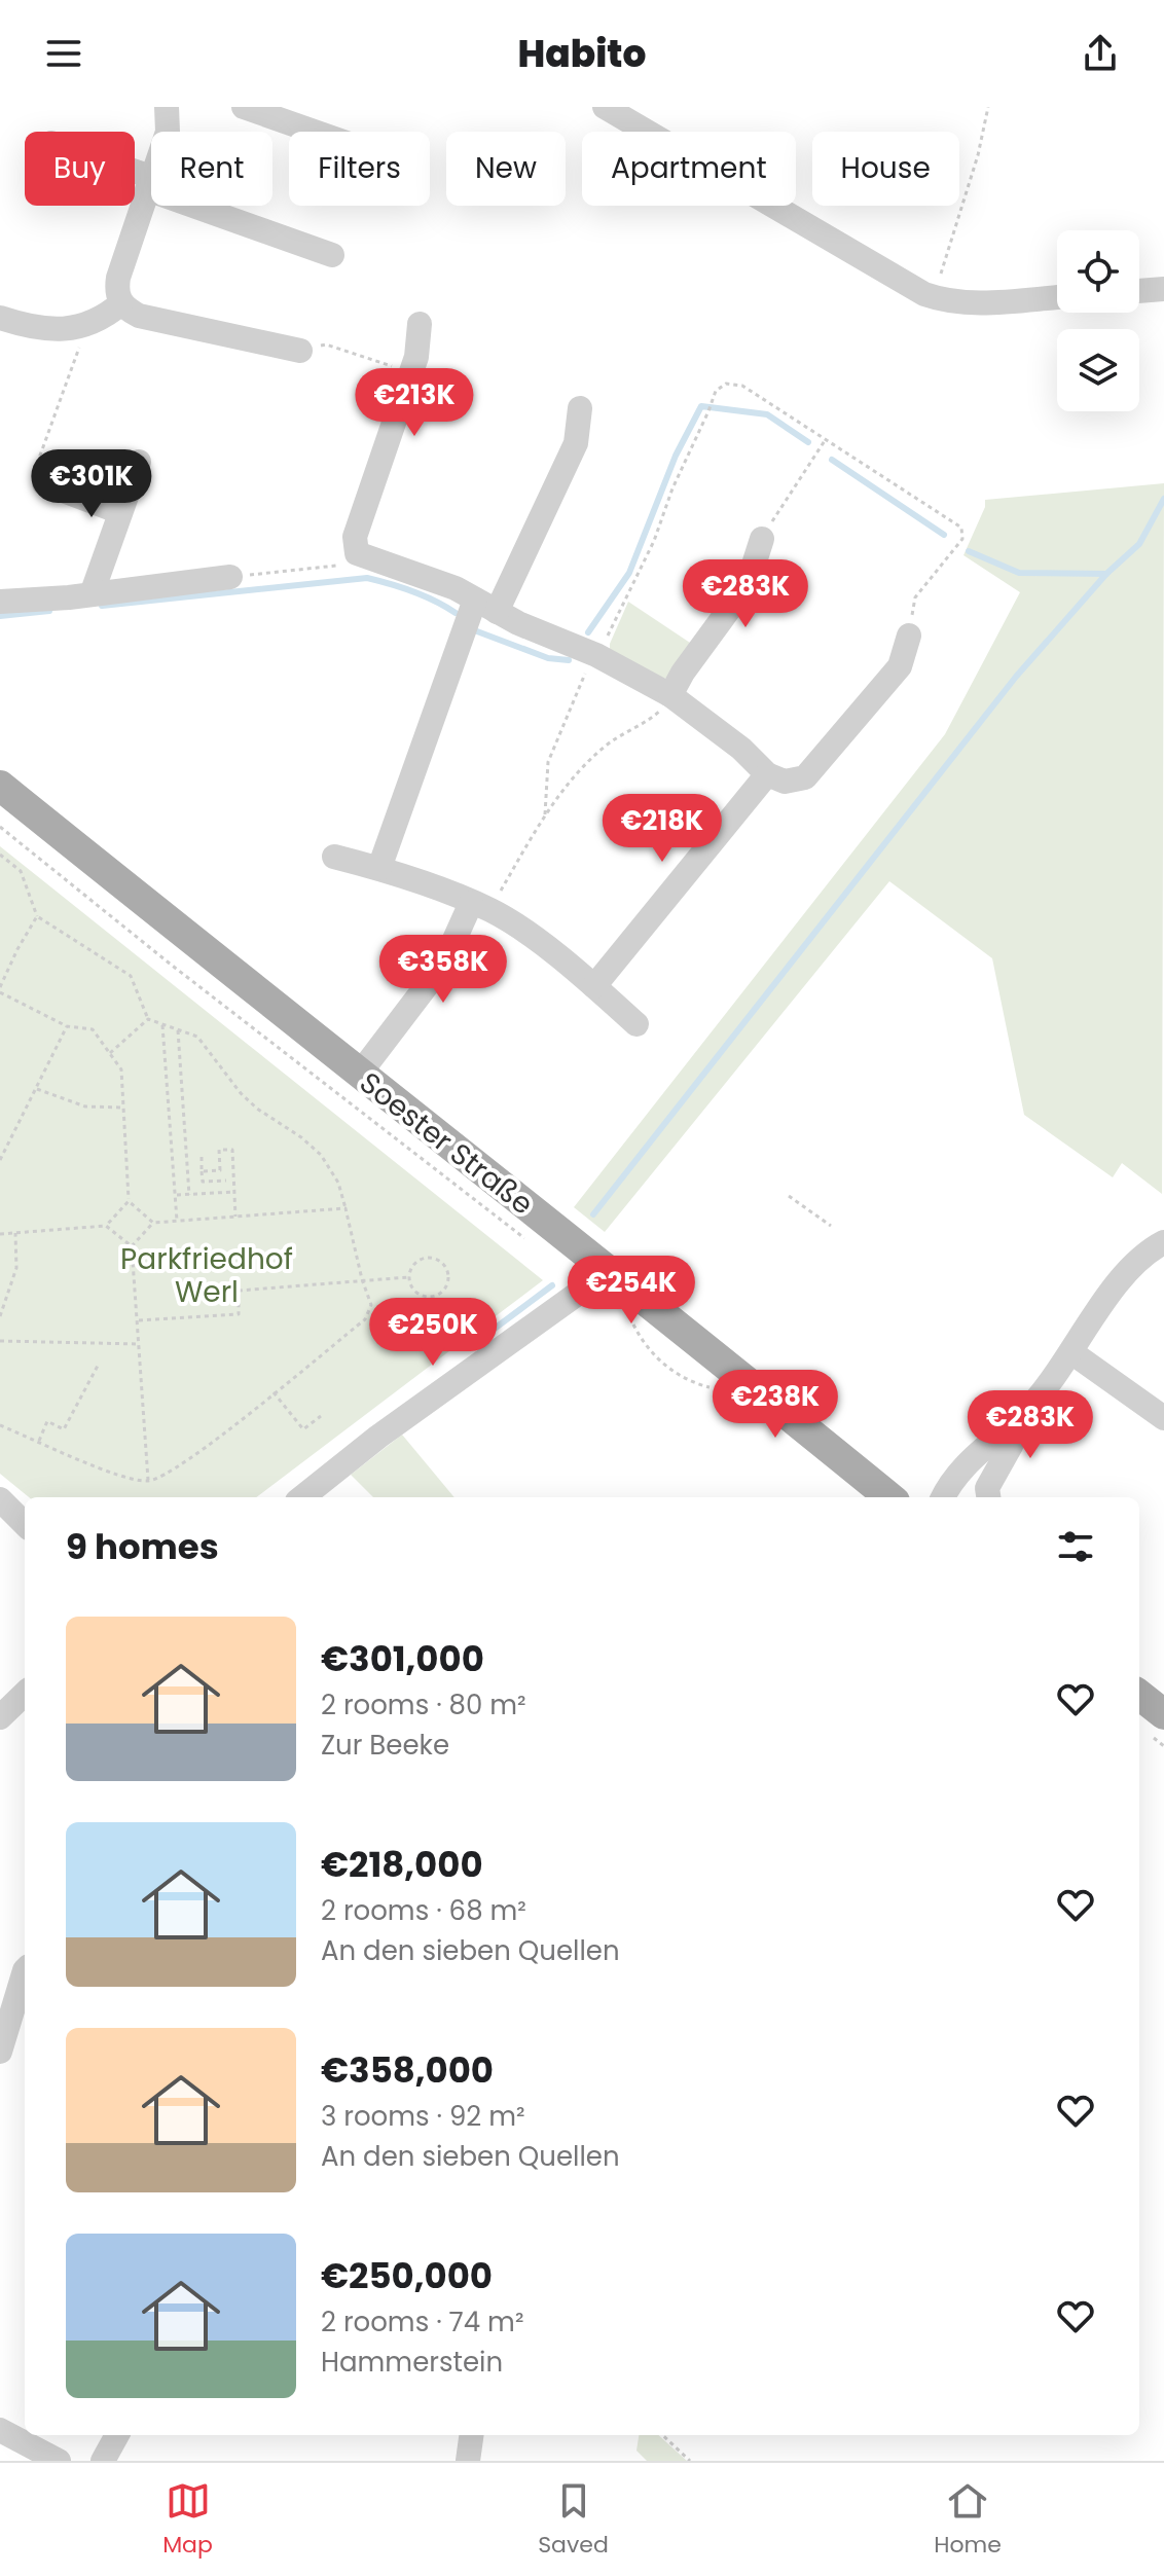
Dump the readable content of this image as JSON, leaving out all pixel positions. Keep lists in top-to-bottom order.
{
  "streets": {
    "main road": ["Soester Straße"]
  },
  "parks": ["Parkfriedhof Werl"],
  "page": {
    "header": "Habito",
    "chip": [
      "Buy",
      "Rent",
      "Filters",
      "New",
      "Apartment",
      "House"
    ],
    "price": [
      "€213K",
      "€301K",
      "€283K",
      "€218K",
      "€358K",
      "€254K",
      "€250K",
      "€238K",
      "€283K"
    ],
    "heading": "9 homes",
    "list": [
      {
        "name": "€301,000",
        "note": "2 rooms · 80 m² · Zur Beeke"
      },
      {
        "name": "€218,000",
        "note": "2 rooms · 68 m² · An den sieben Quellen"
      },
      {
        "name": "€358,000",
        "note": "3 rooms · 92 m² · An den sieben Quellen"
      },
      {
        "name": "€250,000",
        "note": "2 rooms · 74 m² · Hammerstein"
      }
    ],
    "tabs": ["Map", "Saved", "Home"]
  }
}
